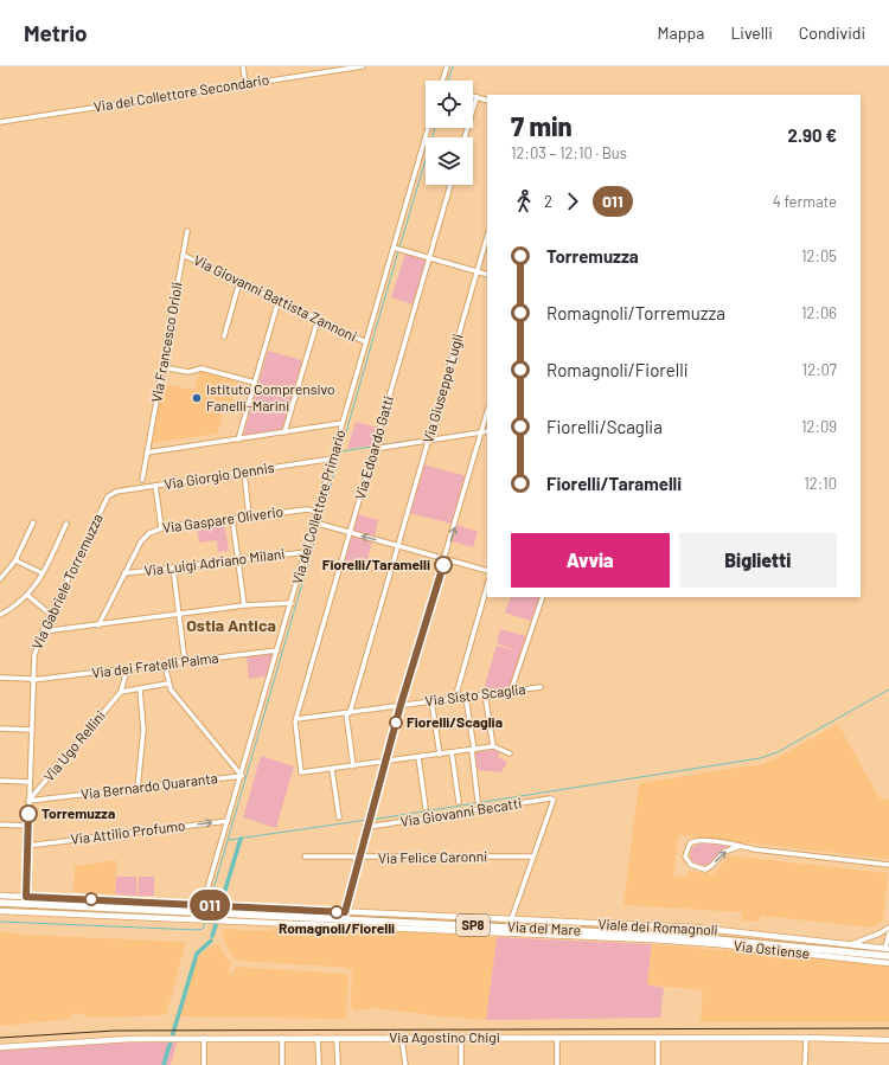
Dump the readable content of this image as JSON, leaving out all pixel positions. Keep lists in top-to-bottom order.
{
  "streets": {
    "main road": [
      "SP8",
      "Viale dei Romagnoli",
      "Via del Mare",
      "Via Ostiense",
      "Via Agostino Chigi"
    ],
    "street": [
      "Via del Collettore Secondario",
      "Via Giovanni Battista Zannoni",
      "Via Francesco Orioli",
      "Via Giuseppe Lugli",
      "Via Edoardo Gatti",
      "Via Giorgio Dennis",
      "Via del Collettore Primario",
      "Via Gaspare Oliverio",
      "Via Luigi Adriano Milani",
      "Via Gabriele Torremuzza",
      "Via dei Fratelli Palma",
      "Via Sisto Scaglia",
      "Via Ugo Rellini",
      "Via Bernardo Quaranta",
      "Via Giovanni Becatti",
      "Via Attilio Profumo",
      "Via Felice Caronni"
    ]
  },
  "crossings": [
    ["Via Giovanni Battista Zannoni", "Via Francesco Orioli"],
    ["Via Giovanni Battista Zannoni", "Via del Collettore Primario"],
    ["Via Giuseppe Lugli", "Via Sisto Scaglia"],
    ["Via Edoardo Gatti", "Via Sisto Scaglia"],
    ["Via Giorgio Dennis", "Via del Collettore Primario"],
    ["Via Giorgio Dennis", "Via Gabriele Torremuzza"],
    ["Via del Collettore Primario", "Via Gaspare Oliverio"],
    ["Via del Collettore Primario", "Via Luigi Adriano Milani"],
    ["Via del Collettore Primario", "Via dei Fratelli Palma"],
    ["Via del Collettore Primario", "Via Bernardo Quaranta"],
    ["Via del Collettore Primario", "Via Attilio Profumo"],
    ["Via del Collettore Primario", "Viale dei Romagnoli"],
    ["Via Gaspare Oliverio", "Via Luigi Adriano Milani"],
    ["Via Gabriele Torremuzza", "Via dei Fratelli Palma"],
    ["Via Gabriele Torremuzza", "Via Ugo Rellini"],
    ["Via Gabriele Torremuzza", "Via Bernardo Quaranta"],
    ["Via Gabriele Torremuzza", "Via Attilio Profumo"],
    ["Via Gabriele Torremuzza", "Viale dei Romagnoli"],
    ["Via Ugo Rellini", "Via Bernardo Quaranta"],
    ["Via Giovanni Becatti", "Via Felice Caronni"]
  ],
  "one_way": ["Via Attilio Profumo"],
  "districts": ["Ostia Antica"],
  "places": [
    "Istituto Comprensivo Fanelli-Marini",
    "Fiorelli/Taramelli",
    "Fiorelli/Scaglia",
    "Torremuzza",
    "Romagnoli/Fiorelli"
  ],
  "lines": ["bus line 011"],
  "page": {
    "header": "Metrio",
    "nav": ["Mappa", "Livelli", "Condividi"],
    "on_map": "011",
    "heading": ["7 min", "12:03 – 12:10 · Bus", "2.90 €"],
    "legs": ["2", "011", "4 fermate"],
    "list": [
      {
        "name": "Torremuzza",
        "value": "12:05"
      },
      {
        "name": "Romagnoli/Torremuzza",
        "value": "12:06"
      },
      {
        "name": "Romagnoli/Fiorelli",
        "value": "12:07"
      },
      {
        "name": "Fiorelli/Scaglia",
        "value": "12:09"
      },
      {
        "name": "Fiorelli/Taramelli",
        "value": "12:10"
      }
    ],
    "buttons": ["Avvia", "Biglietti"]
  }
}
